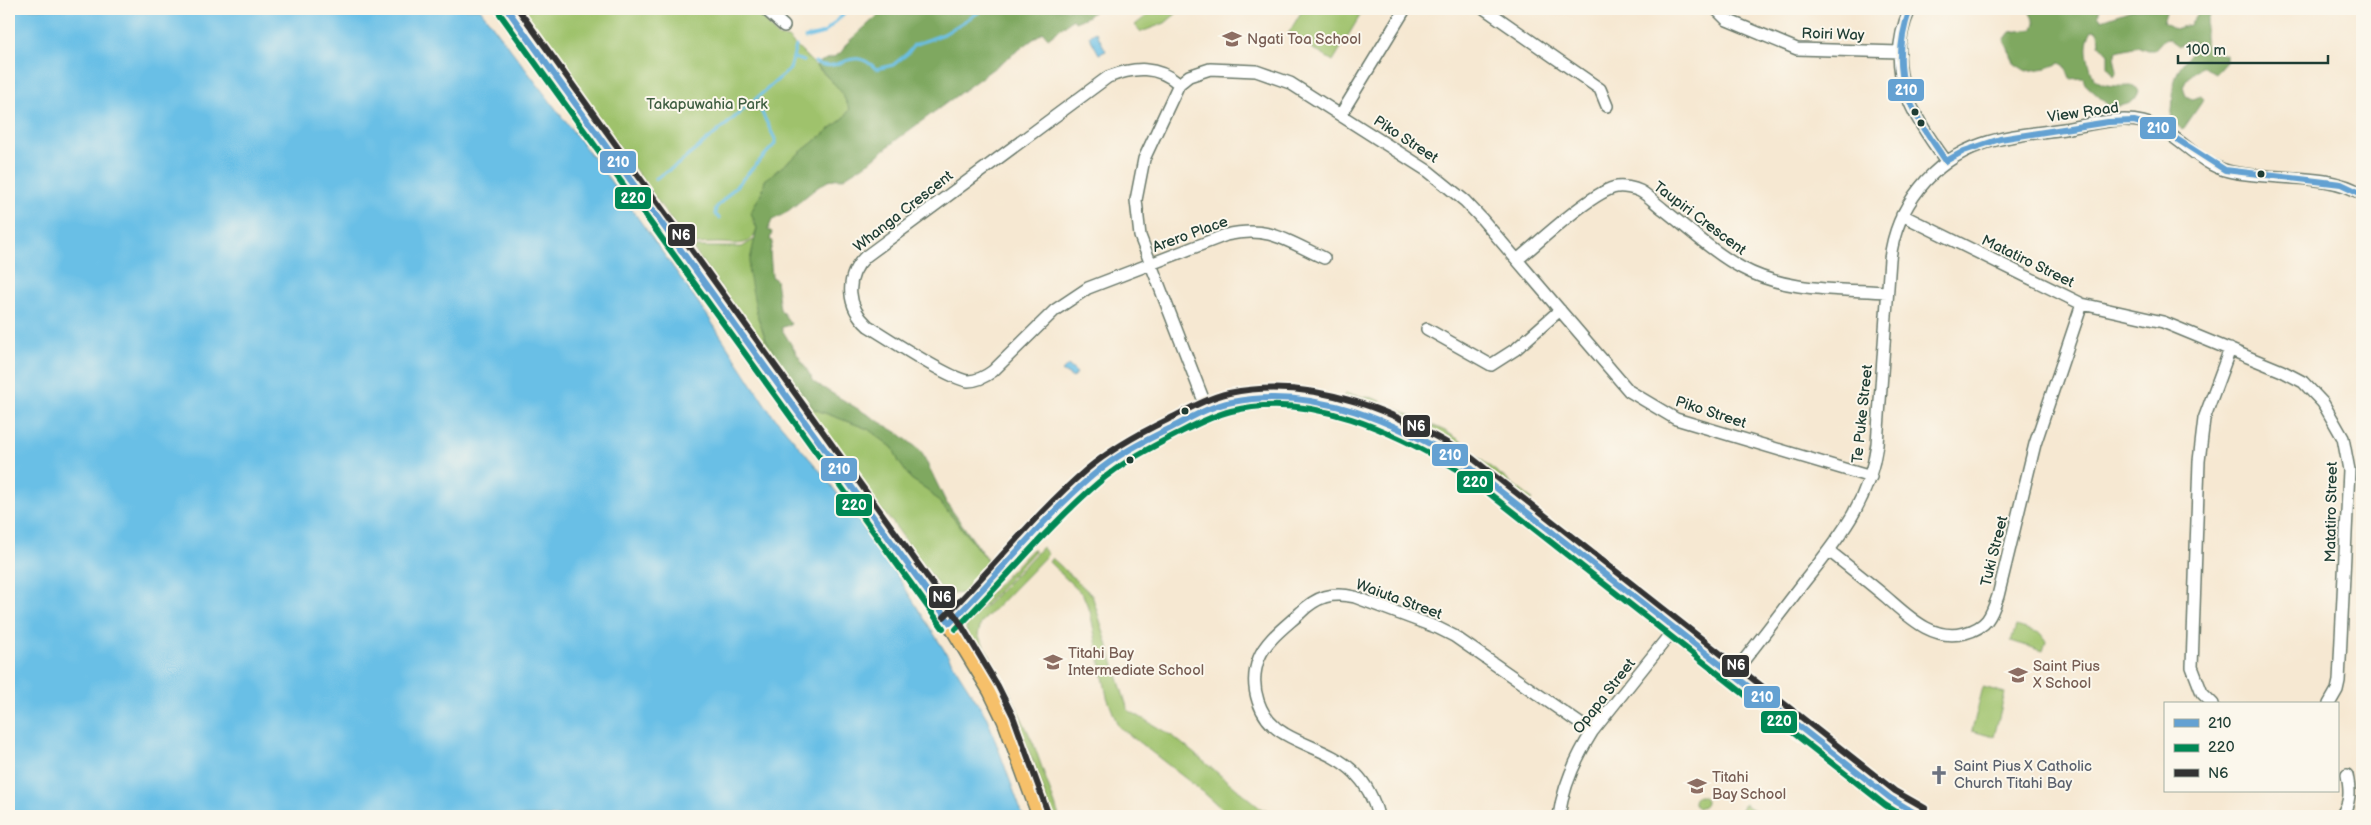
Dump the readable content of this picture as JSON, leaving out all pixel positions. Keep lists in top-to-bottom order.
{
  "streets": {
    "street": [
      "Roiri Way",
      "View Road",
      "Piko Street",
      "Whanga Crescent",
      "Taupiri Crescent",
      "Arero Place",
      "Matatiro Street",
      "Te Puke Street",
      "Tuki Street",
      "Waiuta Street",
      "Opapa Street"
    ]
  },
  "crossings": [
    ["View Road", "Te Puke Street"],
    ["Piko Street", "Whanga Crescent"],
    ["Piko Street", "Taupiri Crescent"],
    ["Piko Street", "Te Puke Street"],
    ["Whanga Crescent", "Arero Place"],
    ["Taupiri Crescent", "Te Puke Street"],
    ["Matatiro Street", "Te Puke Street"],
    ["Matatiro Street", "Tuki Street"],
    ["Te Puke Street", "Tuki Street"],
    ["Waiuta Street", "Opapa Street"]
  ],
  "parks": ["Takapuwahia Park"],
  "places": {
    "school or university": [
      "Ngati Toa School",
      "Titahi Bay Intermediate School",
      "Saint Pius X School",
      "Titahi Bay School"
    ],
    "church": ["Saint Pius X Catholic Church Titahi Bay"]
  },
  "lines": ["transit line 210", "transit line N6", "transit line 220"],
  "legend": ["210", "220", "N6"],
  "scale_bar": "100 m"
}
